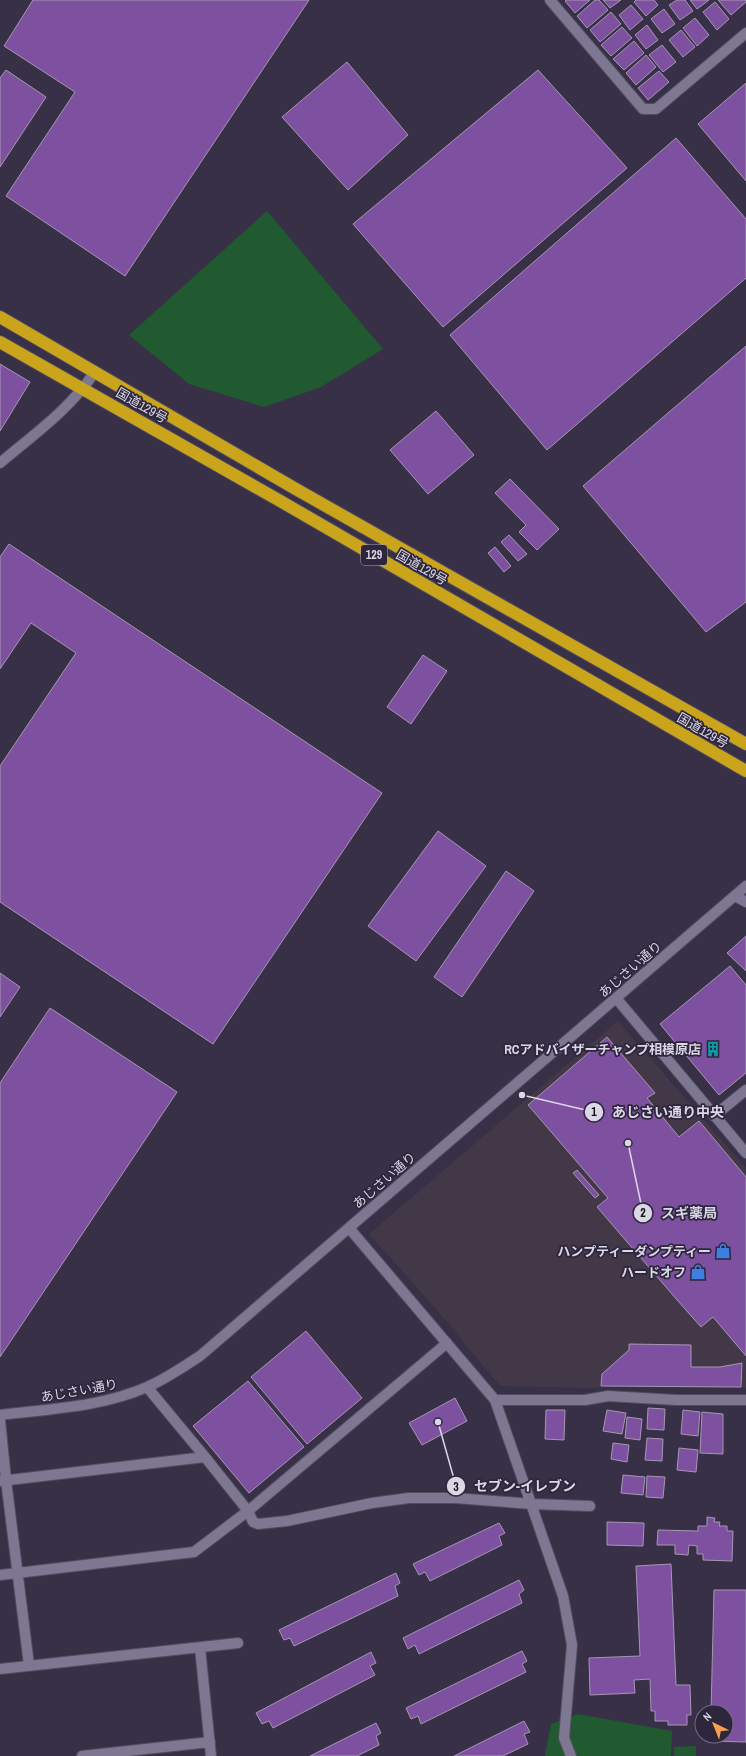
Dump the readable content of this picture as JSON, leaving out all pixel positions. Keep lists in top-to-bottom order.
{
  "streets": {
    "highway": ["国道129号", "129"],
    "street": ["あじさい通り"]
  },
  "places": {
    "building": ["RCアドバイザーチャンプ相模原店"],
    "other": ["あじさい通り中央", "スギ薬局", "セブン-イレブン"],
    "shop": ["ハンプティーダンプティー", "ハードオフ"]
  },
  "north": "top left"
}
